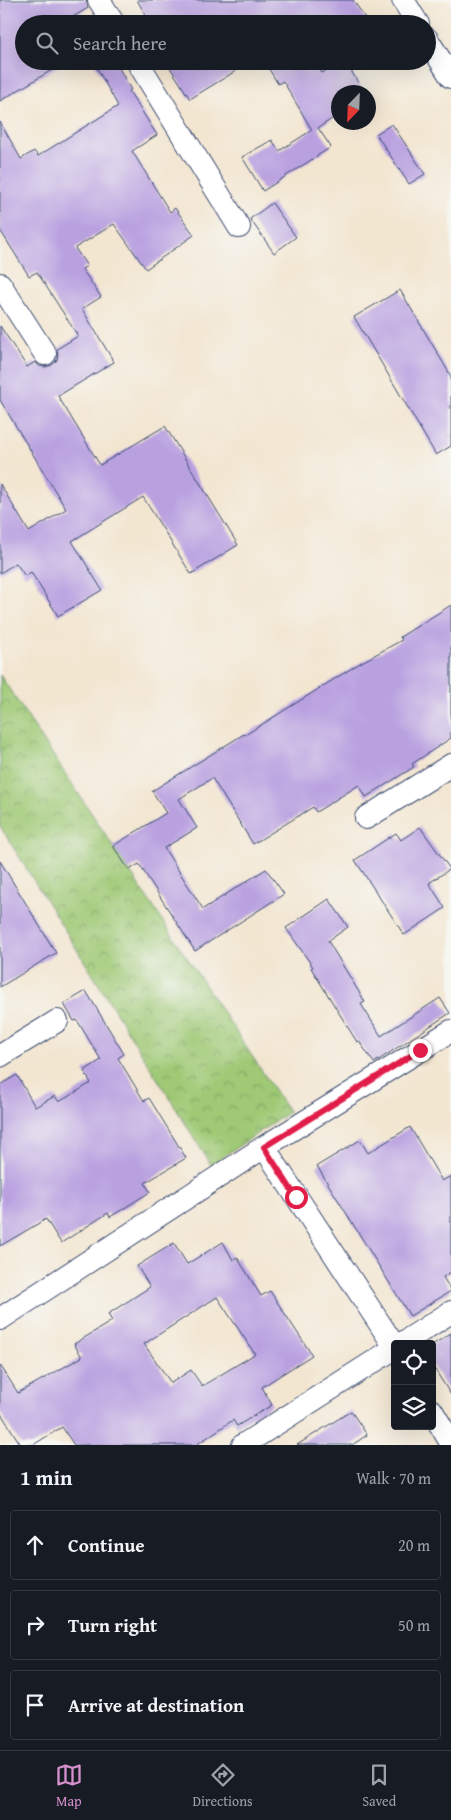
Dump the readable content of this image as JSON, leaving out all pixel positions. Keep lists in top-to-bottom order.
{
  "north": "bottom left",
  "page": {
    "search": "Search here",
    "heading": ["1 min", "Walk · 70 m"],
    "list": [
      ["Continue", "20 m"],
      ["Turn right", "50 m"],
      "Arrive at destination"
    ],
    "nav": ["Map", "Directions", "Saved"]
  }
}
